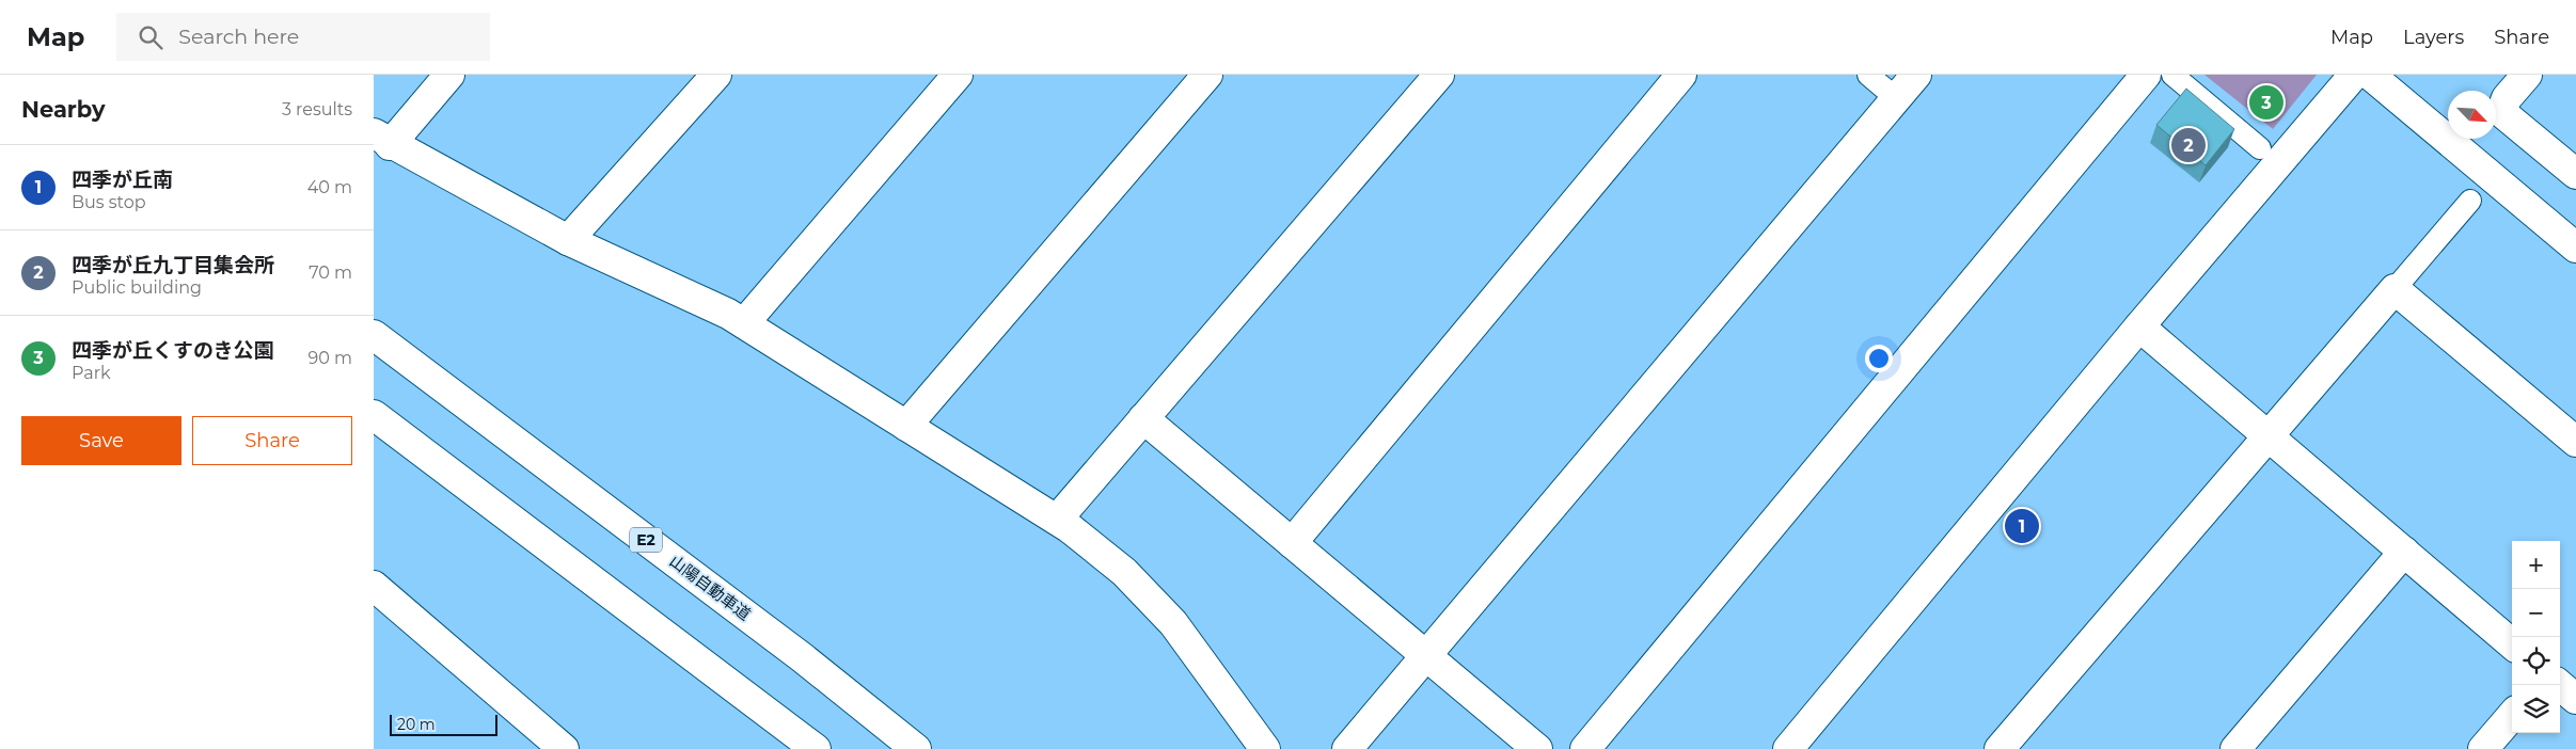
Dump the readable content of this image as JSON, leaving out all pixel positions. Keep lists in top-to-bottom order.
{
  "streets": {
    "main road": ["E2", "山陽自動車道"]
  },
  "scale_bar": "20 m",
  "north": "bottom right",
  "page": {
    "header": "Map",
    "search": "Search here",
    "nav": ["Map", "Layers", "Share"],
    "heading": ["Nearby", "3 results"],
    "pins": ["3", "2", "1"],
    "list": [
      {
        "mark": "1",
        "name": "四季が丘南",
        "note": "Bus stop",
        "value": "40 m"
      },
      {
        "mark": "2",
        "name": "四季が丘九丁目集会所",
        "note": "Public building",
        "value": "70 m"
      },
      {
        "mark": "3",
        "name": "四季が丘くすのき公園",
        "note": "Park",
        "value": "90 m"
      }
    ],
    "buttons": ["Save", "Share"],
    "map_buttons": ["+", "−"],
    "scale": "20 m"
  }
}
